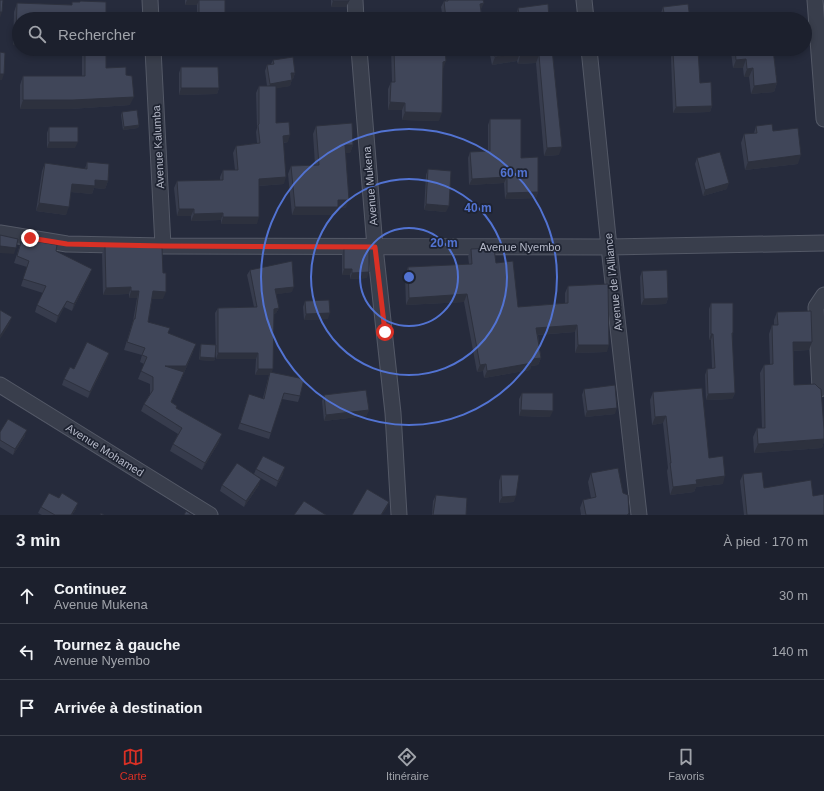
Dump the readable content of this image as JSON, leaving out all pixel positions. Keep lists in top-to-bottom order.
{
  "streets": {
    "street": [
      "Avenue Kalumba",
      "Avenue Mukena",
      "Avenue Nyembo",
      "Avenue de l'Alliance",
      "Avenue Mohamed"
    ]
  },
  "crossings": [
    ["Avenue Kalumba", "Avenue Nyembo"],
    ["Avenue Mukena", "Avenue Nyembo"],
    ["Avenue Nyembo", "Avenue de l'Alliance"]
  ],
  "page": {
    "search": "Rechercher",
    "heading": ["3 min", "À pied · 170 m"],
    "list": [
      ["Continuez", "Avenue Mukena", "30 m"],
      ["Tournez à gauche", "Avenue Nyembo", "140 m"],
      "Arrivée à destination"
    ],
    "nav": ["Carte", "Itinéraire", "Favoris"]
  },
  "rings": ["60 m", "40 m", "20 m"]
}
